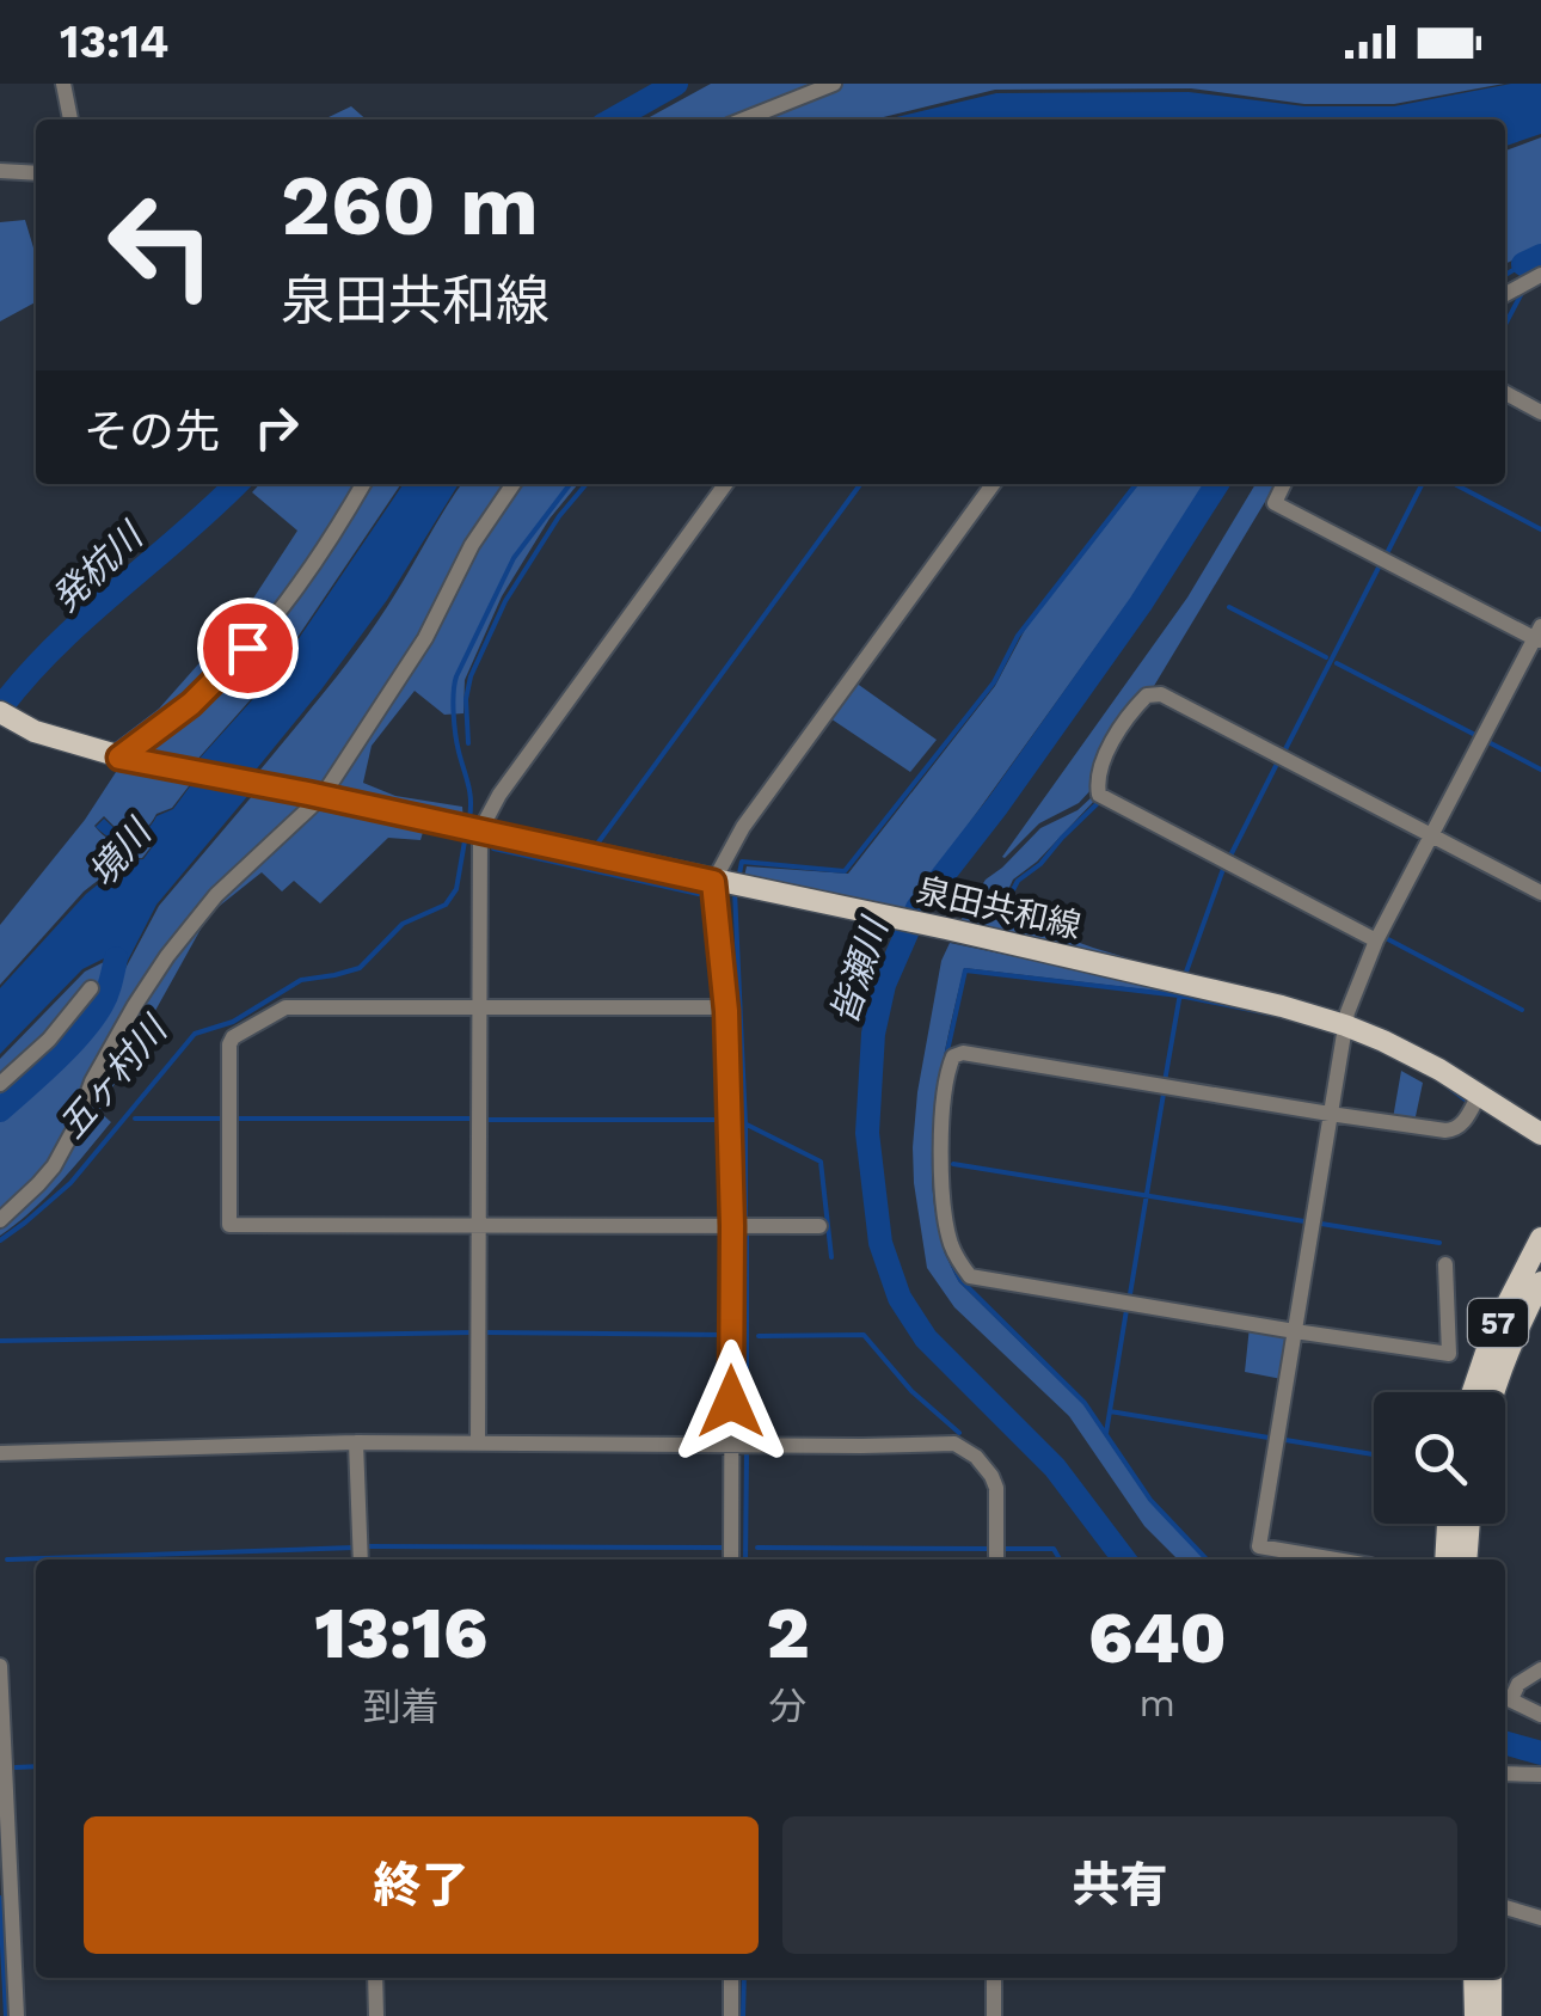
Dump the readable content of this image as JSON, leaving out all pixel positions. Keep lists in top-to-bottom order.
{
  "streets": {
    "main road": ["泉田共和線", "57"]
  },
  "water": [
    "発杭川",
    "境川",
    "皆瀬川",
    "五ヶ村川"
  ],
  "page": {
    "status": "13:14",
    "turn": ["260 m", "泉田共和線"],
    "then": "その先",
    "eta": [
      "13:16",
      "到着",
      "2",
      "分",
      "640",
      "m"
    ],
    "buttons": ["終了", "共有"]
  }
}
